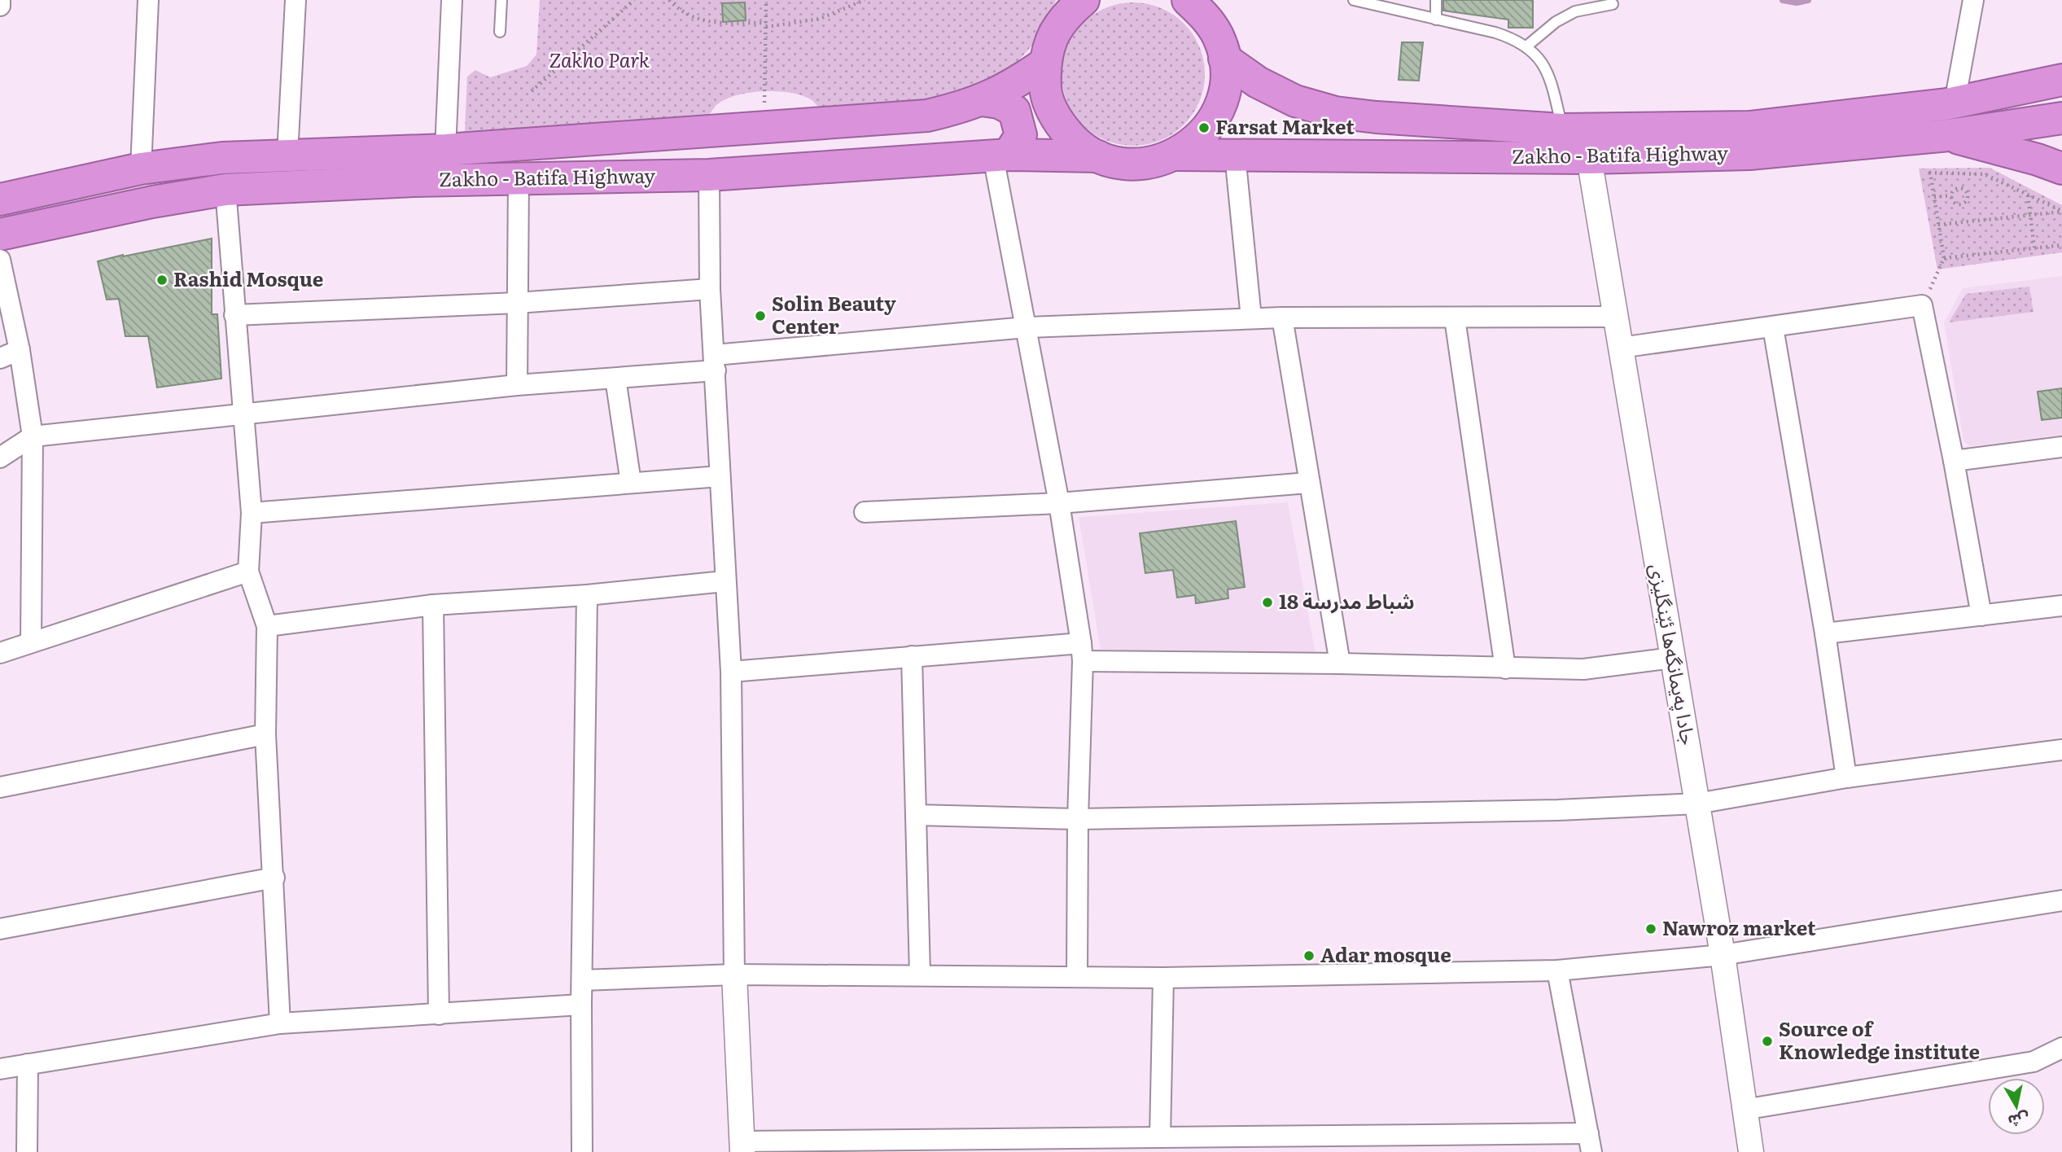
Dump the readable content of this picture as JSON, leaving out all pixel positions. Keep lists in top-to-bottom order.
{
  "streets": {
    "highway": ["Zakho - Batifa Highway"],
    "street": ["جادا په‌يمانگه‌ها ئێنگليزى"]
  },
  "crossings": [
    ["Zakho - Batifa Highway", "جادا په‌يمانگه‌ها ئێنگليزى"]
  ],
  "parks": ["Zakho Park"],
  "places": [
    "Farsat Market",
    "Rashid Mosque",
    "Solin Beauty Center",
    "18 شباط مدرسة",
    "Nawroz market",
    "Adar mosque",
    "Source of Knowledge institute"
  ],
  "north": "bottom"
}
